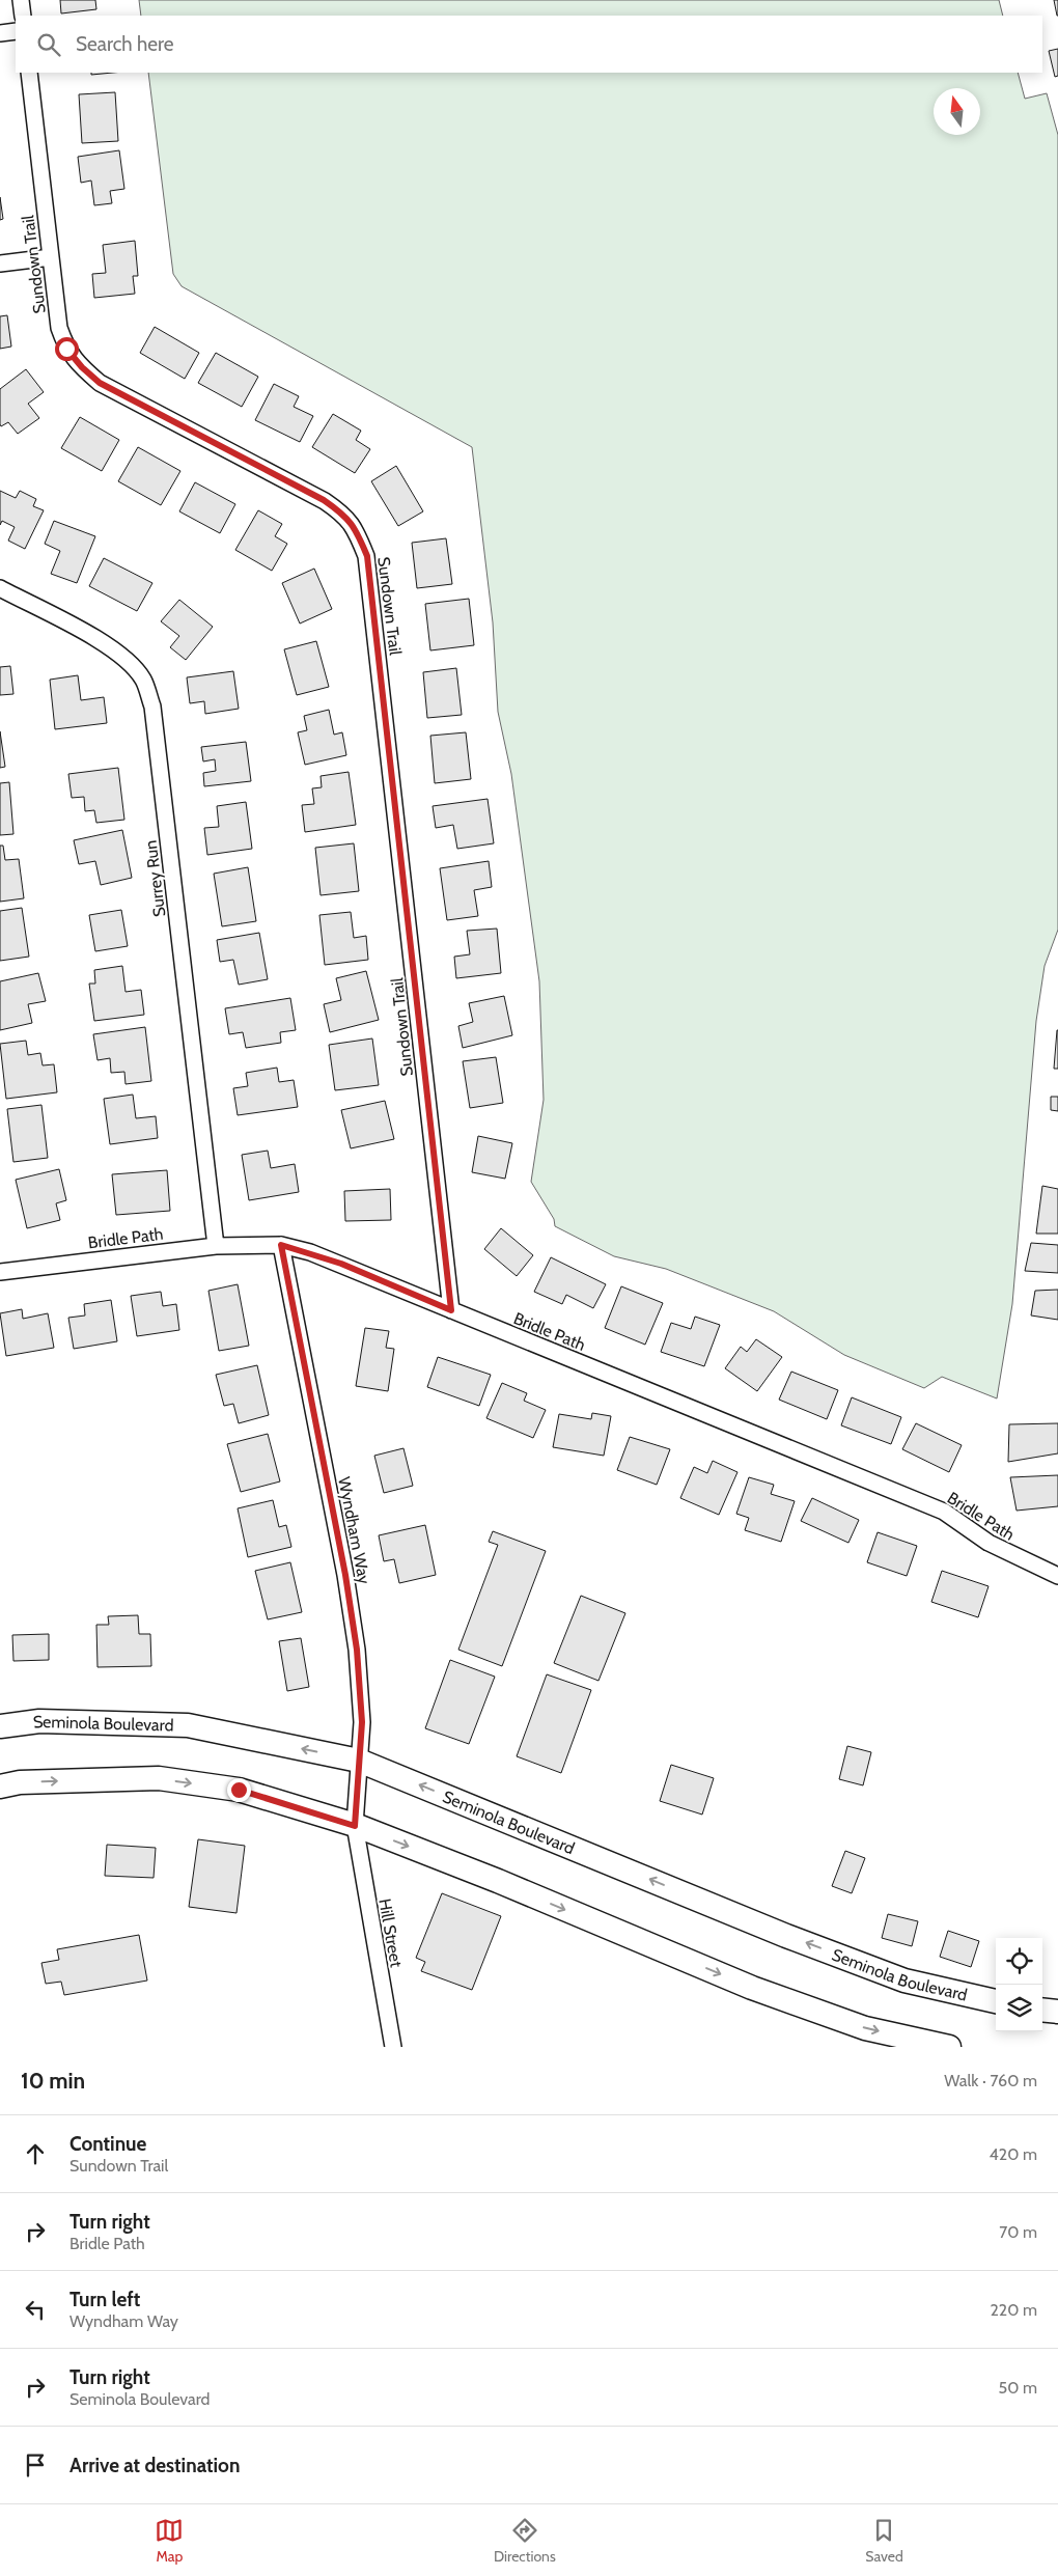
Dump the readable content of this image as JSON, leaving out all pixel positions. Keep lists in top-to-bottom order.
{
  "streets": {
    "main road": ["Seminola Boulevard"],
    "street": [
      "Sundown Trail",
      "Surrey Run",
      "Bridle Path",
      "Wyndham Way",
      "Hill Street"
    ]
  },
  "crossings": [
    ["Sundown Trail", "Bridle Path"],
    ["Surrey Run", "Bridle Path"],
    ["Bridle Path", "Wyndham Way"],
    ["Wyndham Way", "Seminola Boulevard"],
    ["Wyndham Way", "Hill Street"]
  ],
  "north": "top",
  "page": {
    "search": "Search here",
    "heading": ["10 min", "Walk · 760 m"],
    "list": [
      ["Continue", "Sundown Trail", "420 m"],
      ["Turn right", "Bridle Path", "70 m"],
      ["Turn left", "Wyndham Way", "220 m"],
      ["Turn right", "Seminola Boulevard", "50 m"],
      "Arrive at destination"
    ],
    "nav": ["Map", "Directions", "Saved"]
  }
}
